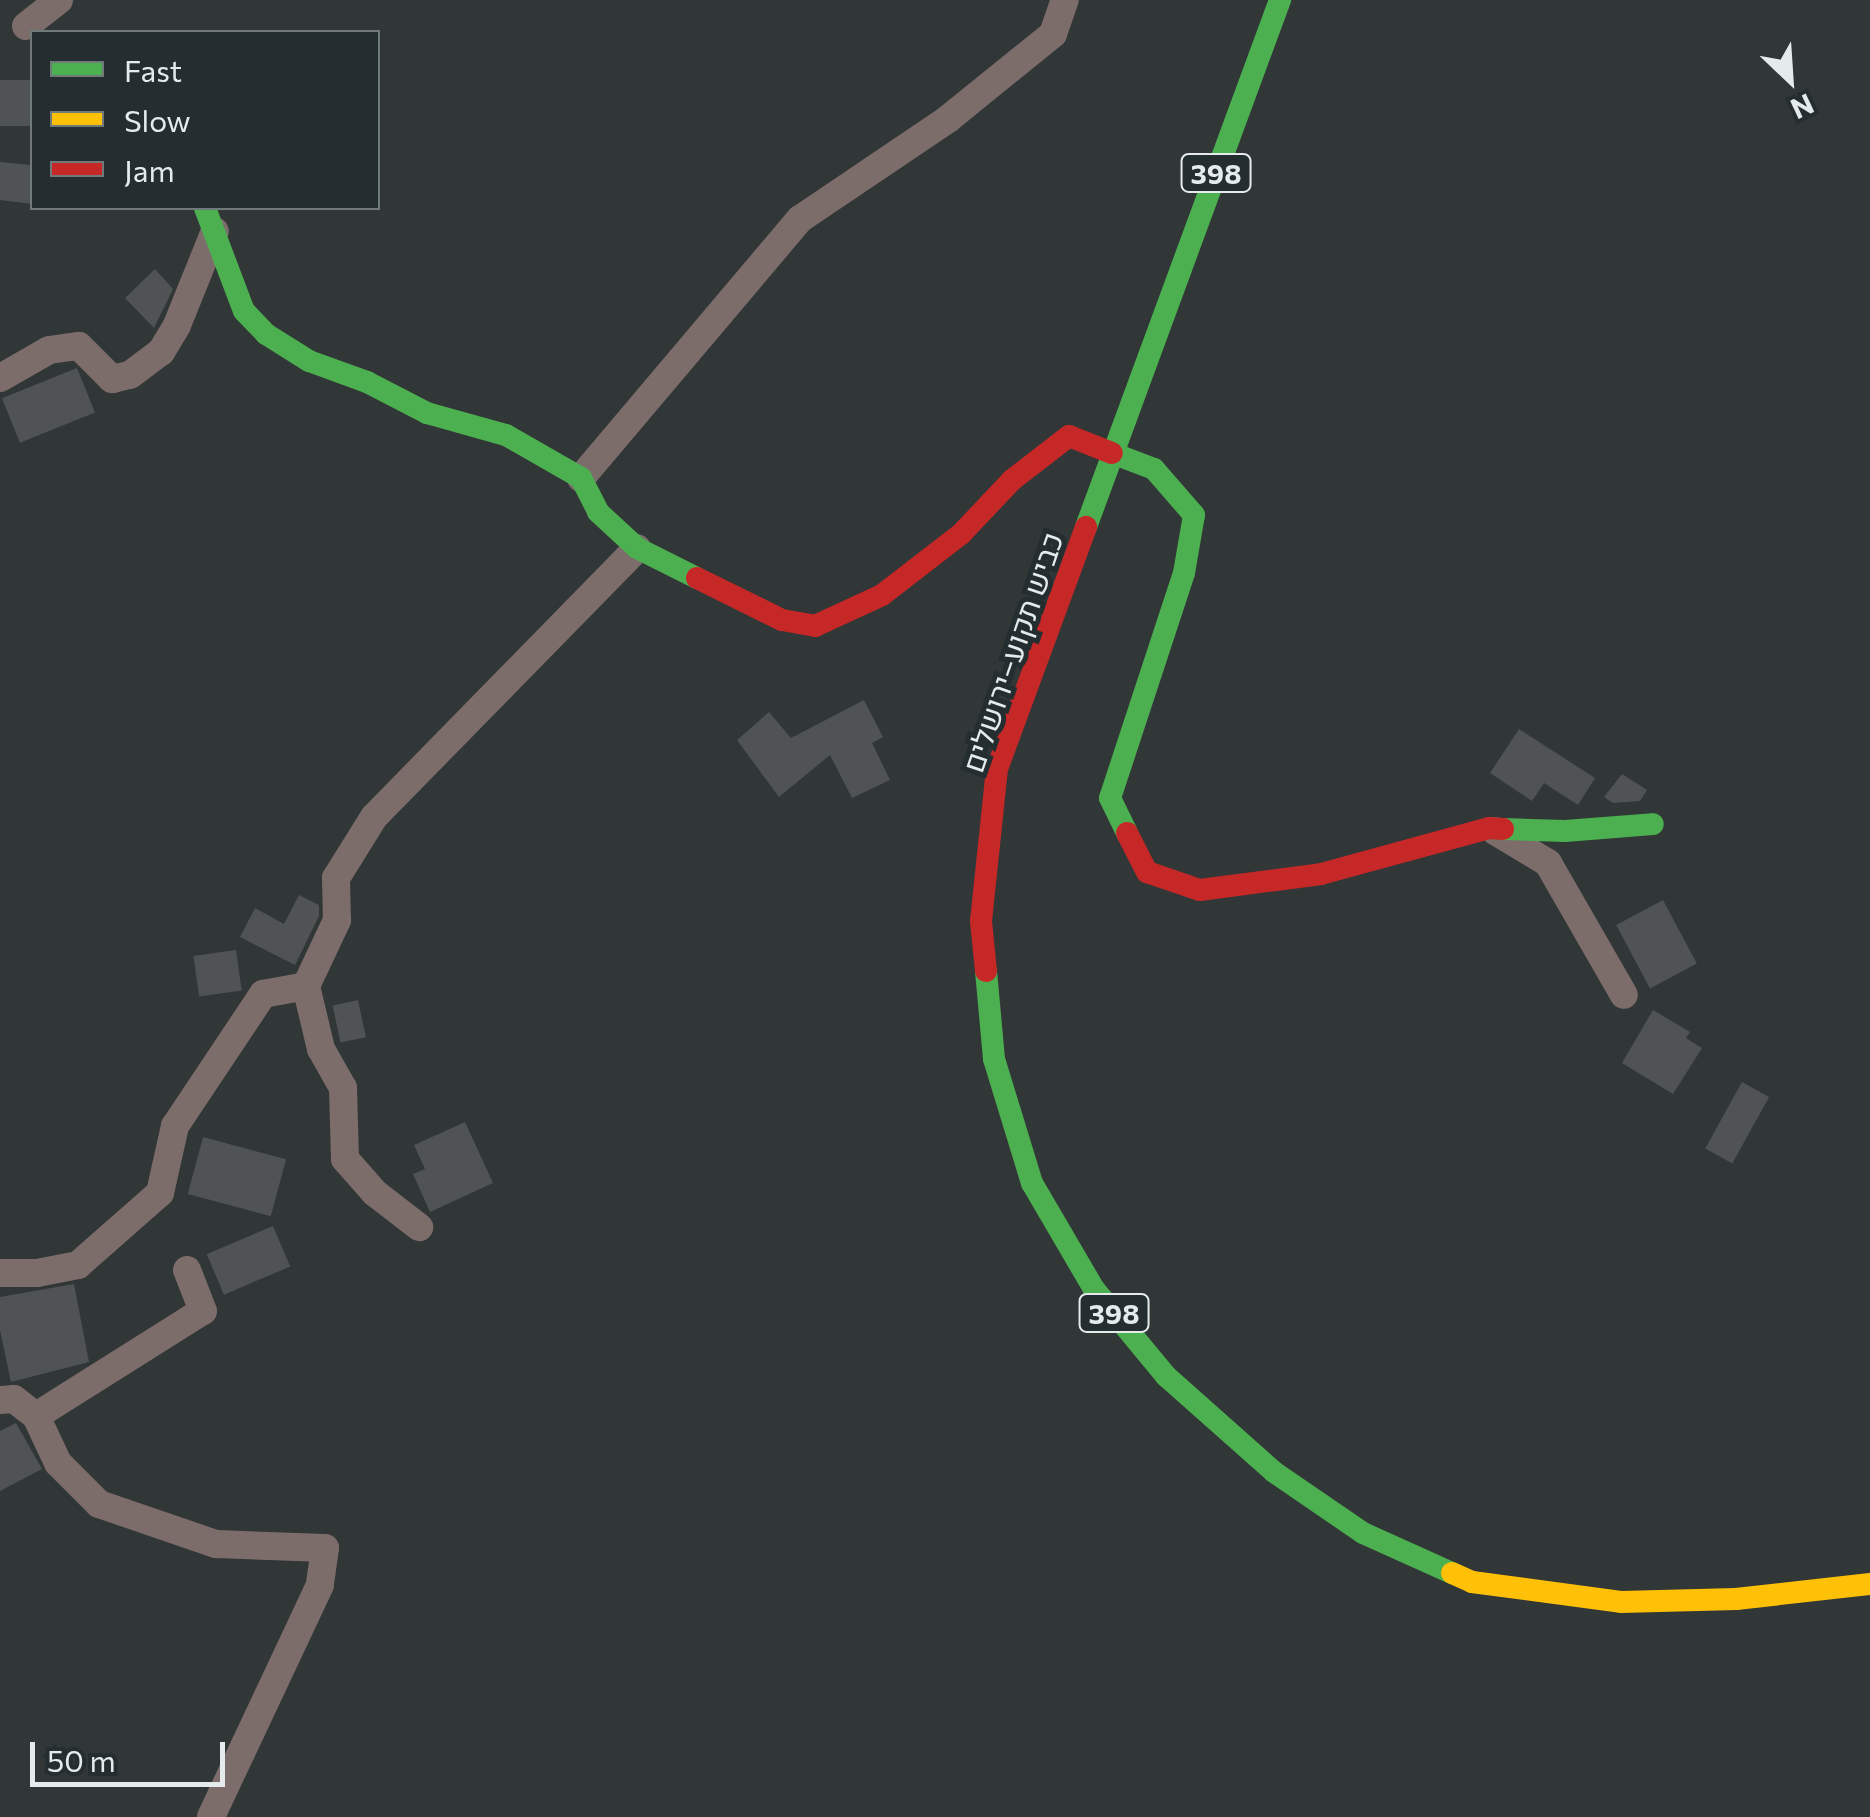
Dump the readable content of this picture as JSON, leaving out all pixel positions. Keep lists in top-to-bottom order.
{
  "streets": {
    "main road": ["398", "כביש תקוע–ירושלים"]
  },
  "legend": ["Fast", "Slow", "Jam"],
  "scale_bar": "50 m",
  "north": "bottom right"
}
